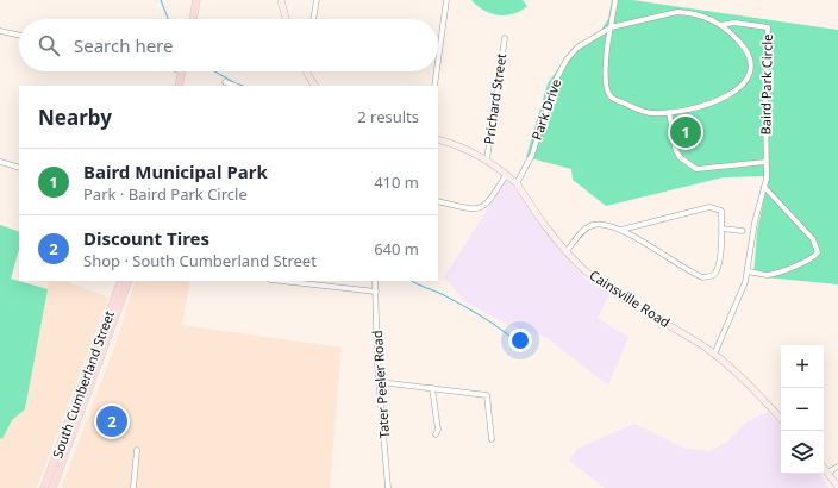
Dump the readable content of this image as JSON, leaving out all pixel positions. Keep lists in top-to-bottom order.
{
  "streets": {
    "main road": ["Cainsville Road", "South Cumberland Street"],
    "street": [
      "Baird Park Circle",
      "Prichard Street",
      "Park Drive",
      "Tater Peeler Road"
    ]
  },
  "crossings": [
    ["Baird Park Circle", "Park Drive"],
    ["Baird Park Circle", "Cainsville Road"],
    ["Prichard Street", "Cainsville Road"],
    ["Park Drive", "Cainsville Road"]
  ],
  "page": {
    "search": "Search here",
    "heading": ["Nearby", "2 results"],
    "pins": ["1", "2"],
    "list": [
      {
        "mark": "1",
        "name": "Baird Municipal Park",
        "note": "Park · Baird Park Circle",
        "value": "410 m"
      },
      {
        "mark": "2",
        "name": "Discount Tires",
        "note": "Shop · South Cumberland Street",
        "value": "640 m"
      }
    ],
    "map_buttons": ["+", "−"]
  }
}
